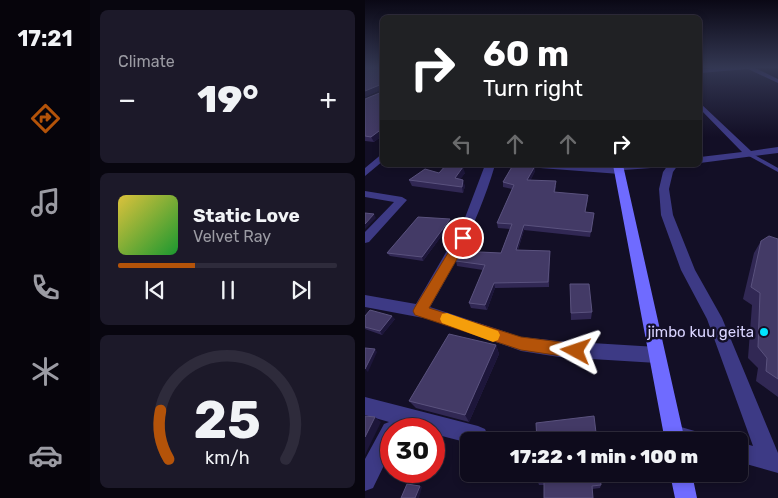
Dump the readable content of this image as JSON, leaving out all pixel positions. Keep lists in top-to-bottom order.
{
  "places": ["jimbo kuu geita"],
  "page": {
    "tabs": "17:21",
    "tile": "Climate",
    "turn": ["60 m", "Turn right"],
    "heat": ["−", "19°", "+"],
    "song": ["Static Love", "Velvet Ray"],
    "limit": "30",
    "trip": "17:22 · 1 min · 100 m",
    "gauge": ["25", "km/h"]
  }
}
